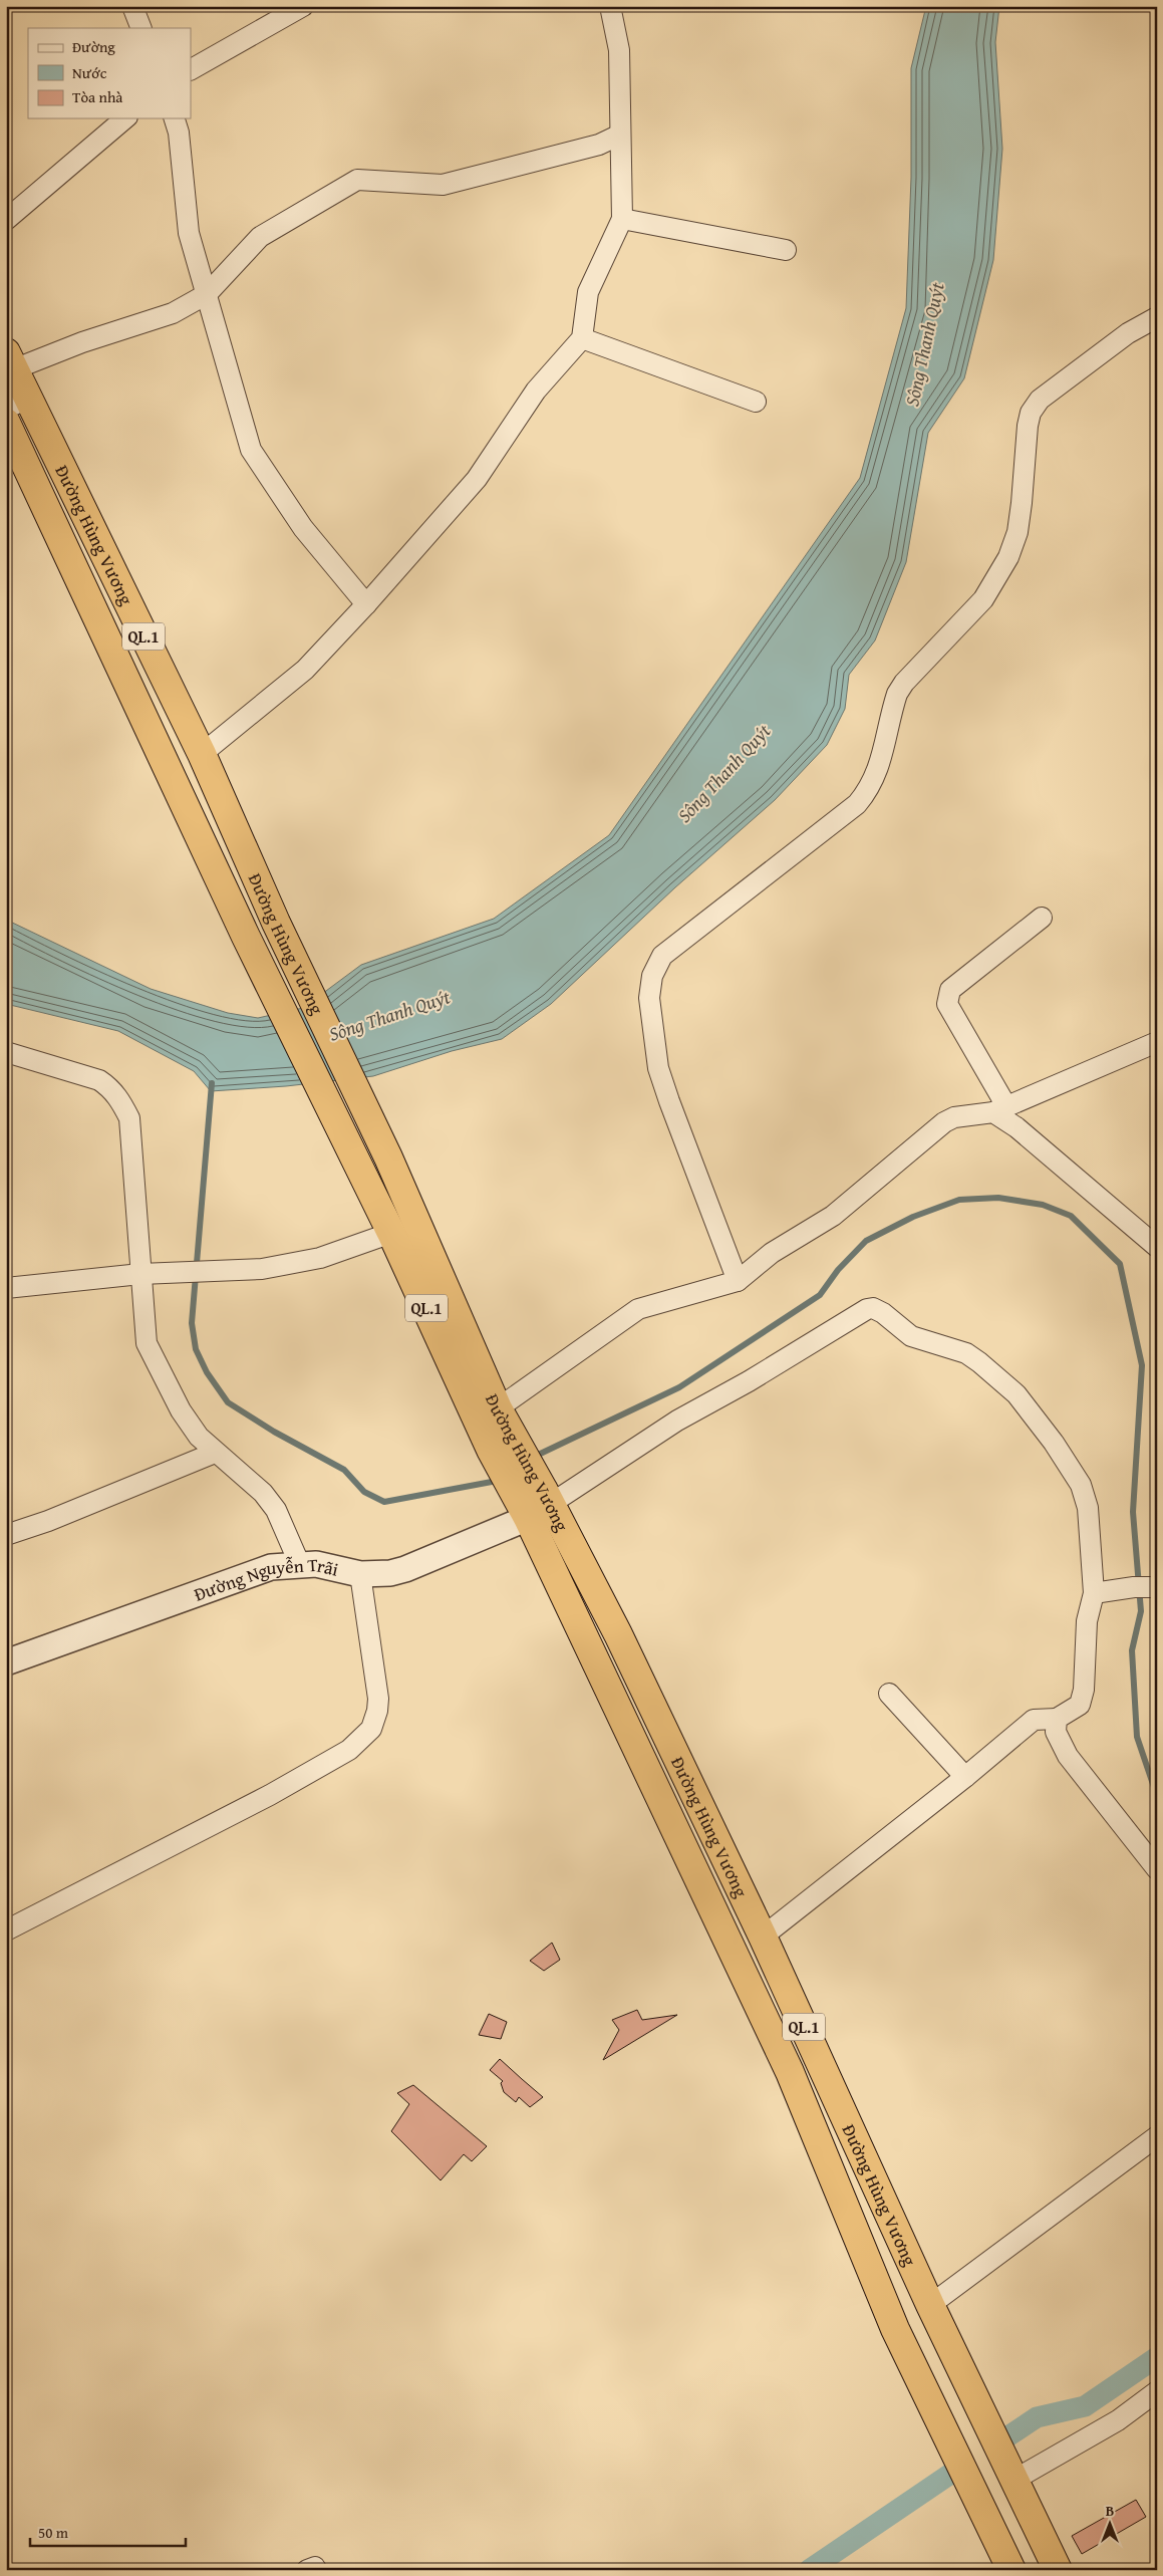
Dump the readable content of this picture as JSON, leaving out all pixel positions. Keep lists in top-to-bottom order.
{
  "streets": {
    "highway": ["Đường Hùng Vương", "QL.1"],
    "street": ["Đường Nguyễn Trãi"]
  },
  "crossings": [
    ["Đường Hùng Vương", "Đường Nguyễn Trãi"]
  ],
  "water": ["Sông Thanh Quýt"],
  "legend": ["Đường", "Nước", "Tòa nhà"],
  "scale_bar": "50 m",
  "north": "top"
}
